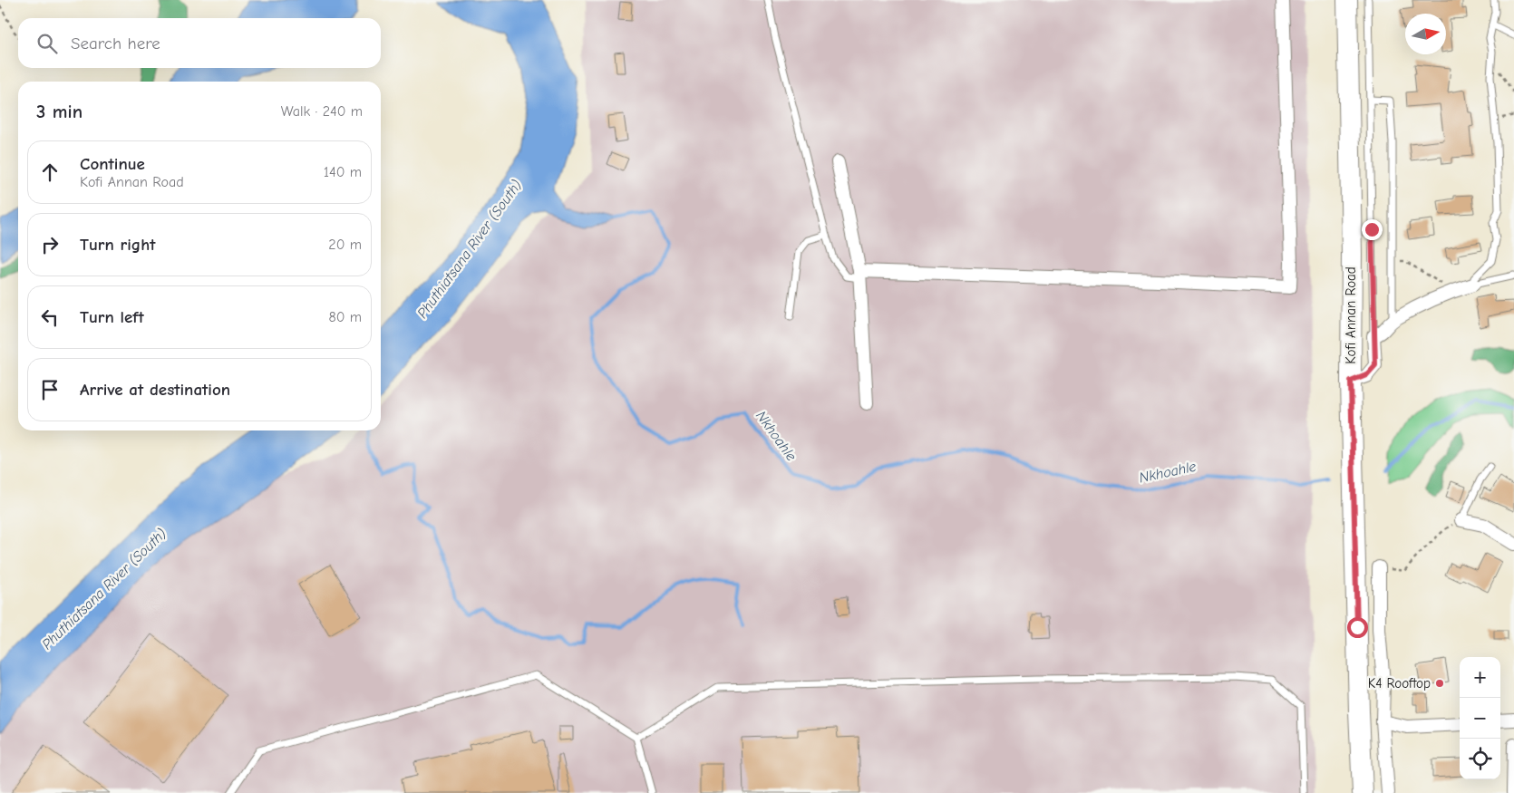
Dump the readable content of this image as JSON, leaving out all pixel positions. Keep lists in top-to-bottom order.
{
  "streets": {
    "main road": ["Kofi Annan Road"]
  },
  "water": ["Phuthiatsana River (South)", "Nkhoahle"],
  "places": ["K4 Rooftop"],
  "north": "right",
  "page": {
    "search": "Search here",
    "heading": ["3 min", "Walk · 240 m"],
    "list": [
      ["Continue", "Kofi Annan Road", "140 m"],
      ["Turn right", "20 m"],
      ["Turn left", "80 m"],
      "Arrive at destination"
    ],
    "map_buttons": ["+", "−"]
  }
}
